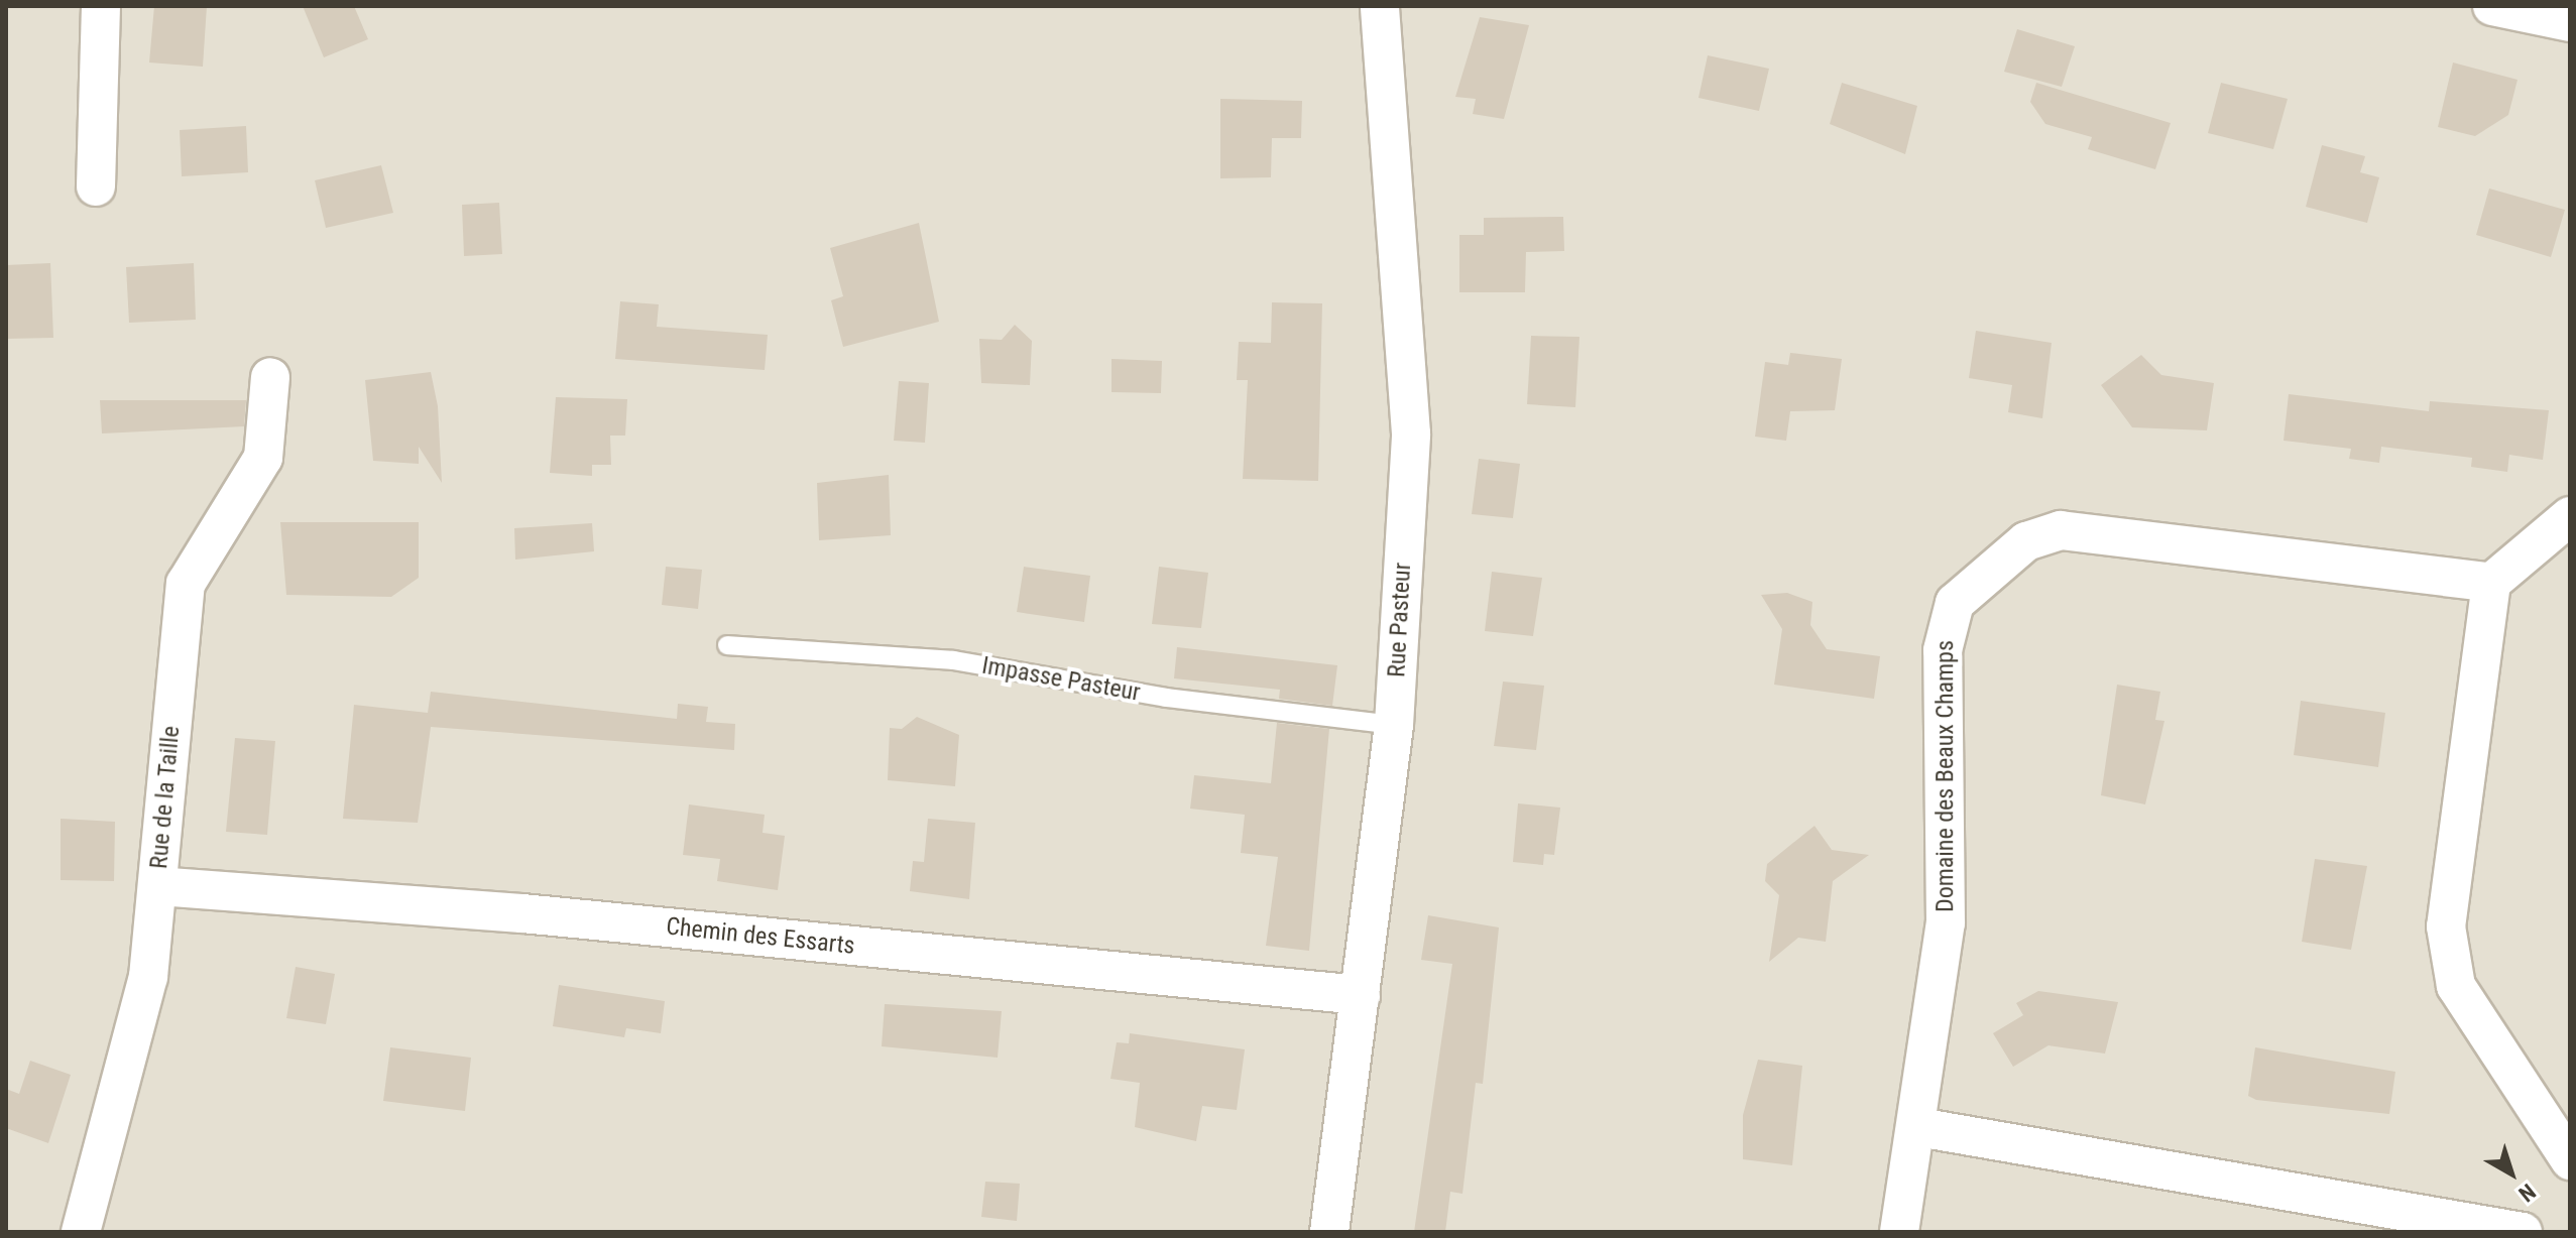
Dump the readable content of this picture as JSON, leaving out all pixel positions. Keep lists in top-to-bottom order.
{
  "streets": {
    "street": [
      "Rue Pasteur",
      "Domaine des Beaux Champs",
      "Rue de la Taille",
      "Chemin des Essarts"
    ],
    "lane": ["Impasse Pasteur"]
  },
  "crossings": [
    ["Rue Pasteur", "Impasse Pasteur"],
    ["Rue Pasteur", "Chemin des Essarts"],
    ["Rue de la Taille", "Chemin des Essarts"]
  ],
  "north": "bottom right"
}
